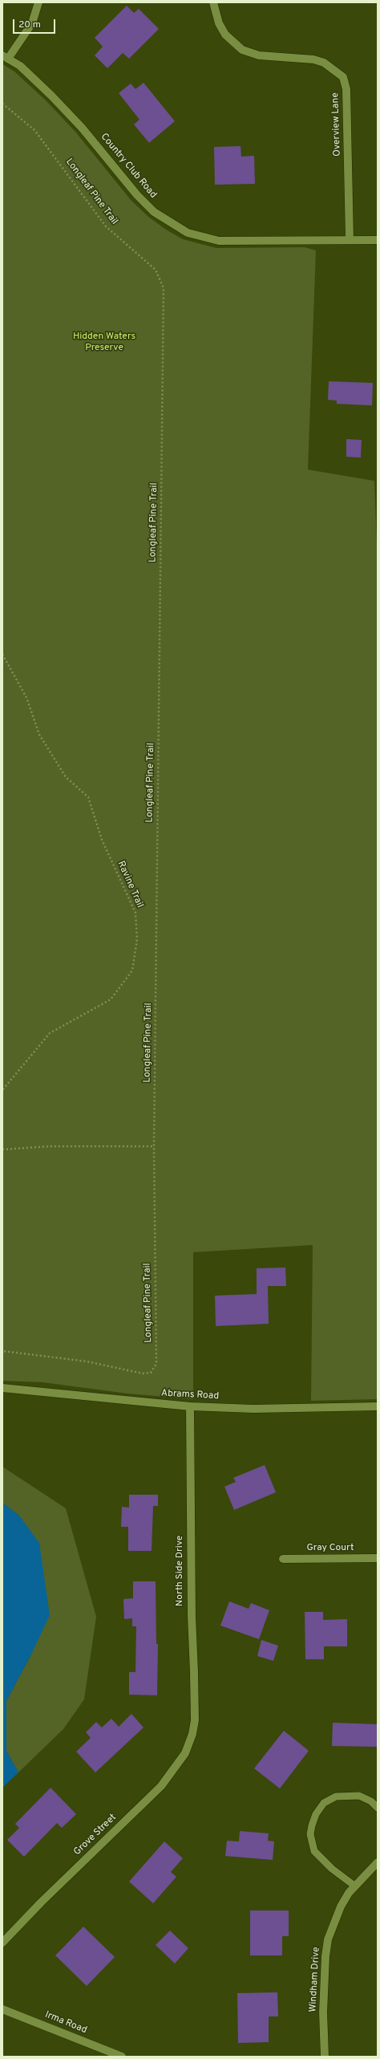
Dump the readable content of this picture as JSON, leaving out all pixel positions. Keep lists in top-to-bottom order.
{
  "streets": {
    "street": [
      "Overview Lane",
      "Country Club Road",
      "Abrams Road",
      "Gray Court",
      "North Side Drive",
      "Grove Street",
      "Windham Drive",
      "Irma Road"
    ],
    "path": ["Longleaf Pine Trail", "Ravine Trail"]
  },
  "crossings": [
    ["Overview Lane", "Country Club Road"],
    ["Abrams Road", "North Side Drive"],
    ["North Side Drive", "Grove Street"]
  ],
  "parks": ["Hidden Waters Preserve"],
  "scale_bar": "20 m"
}
